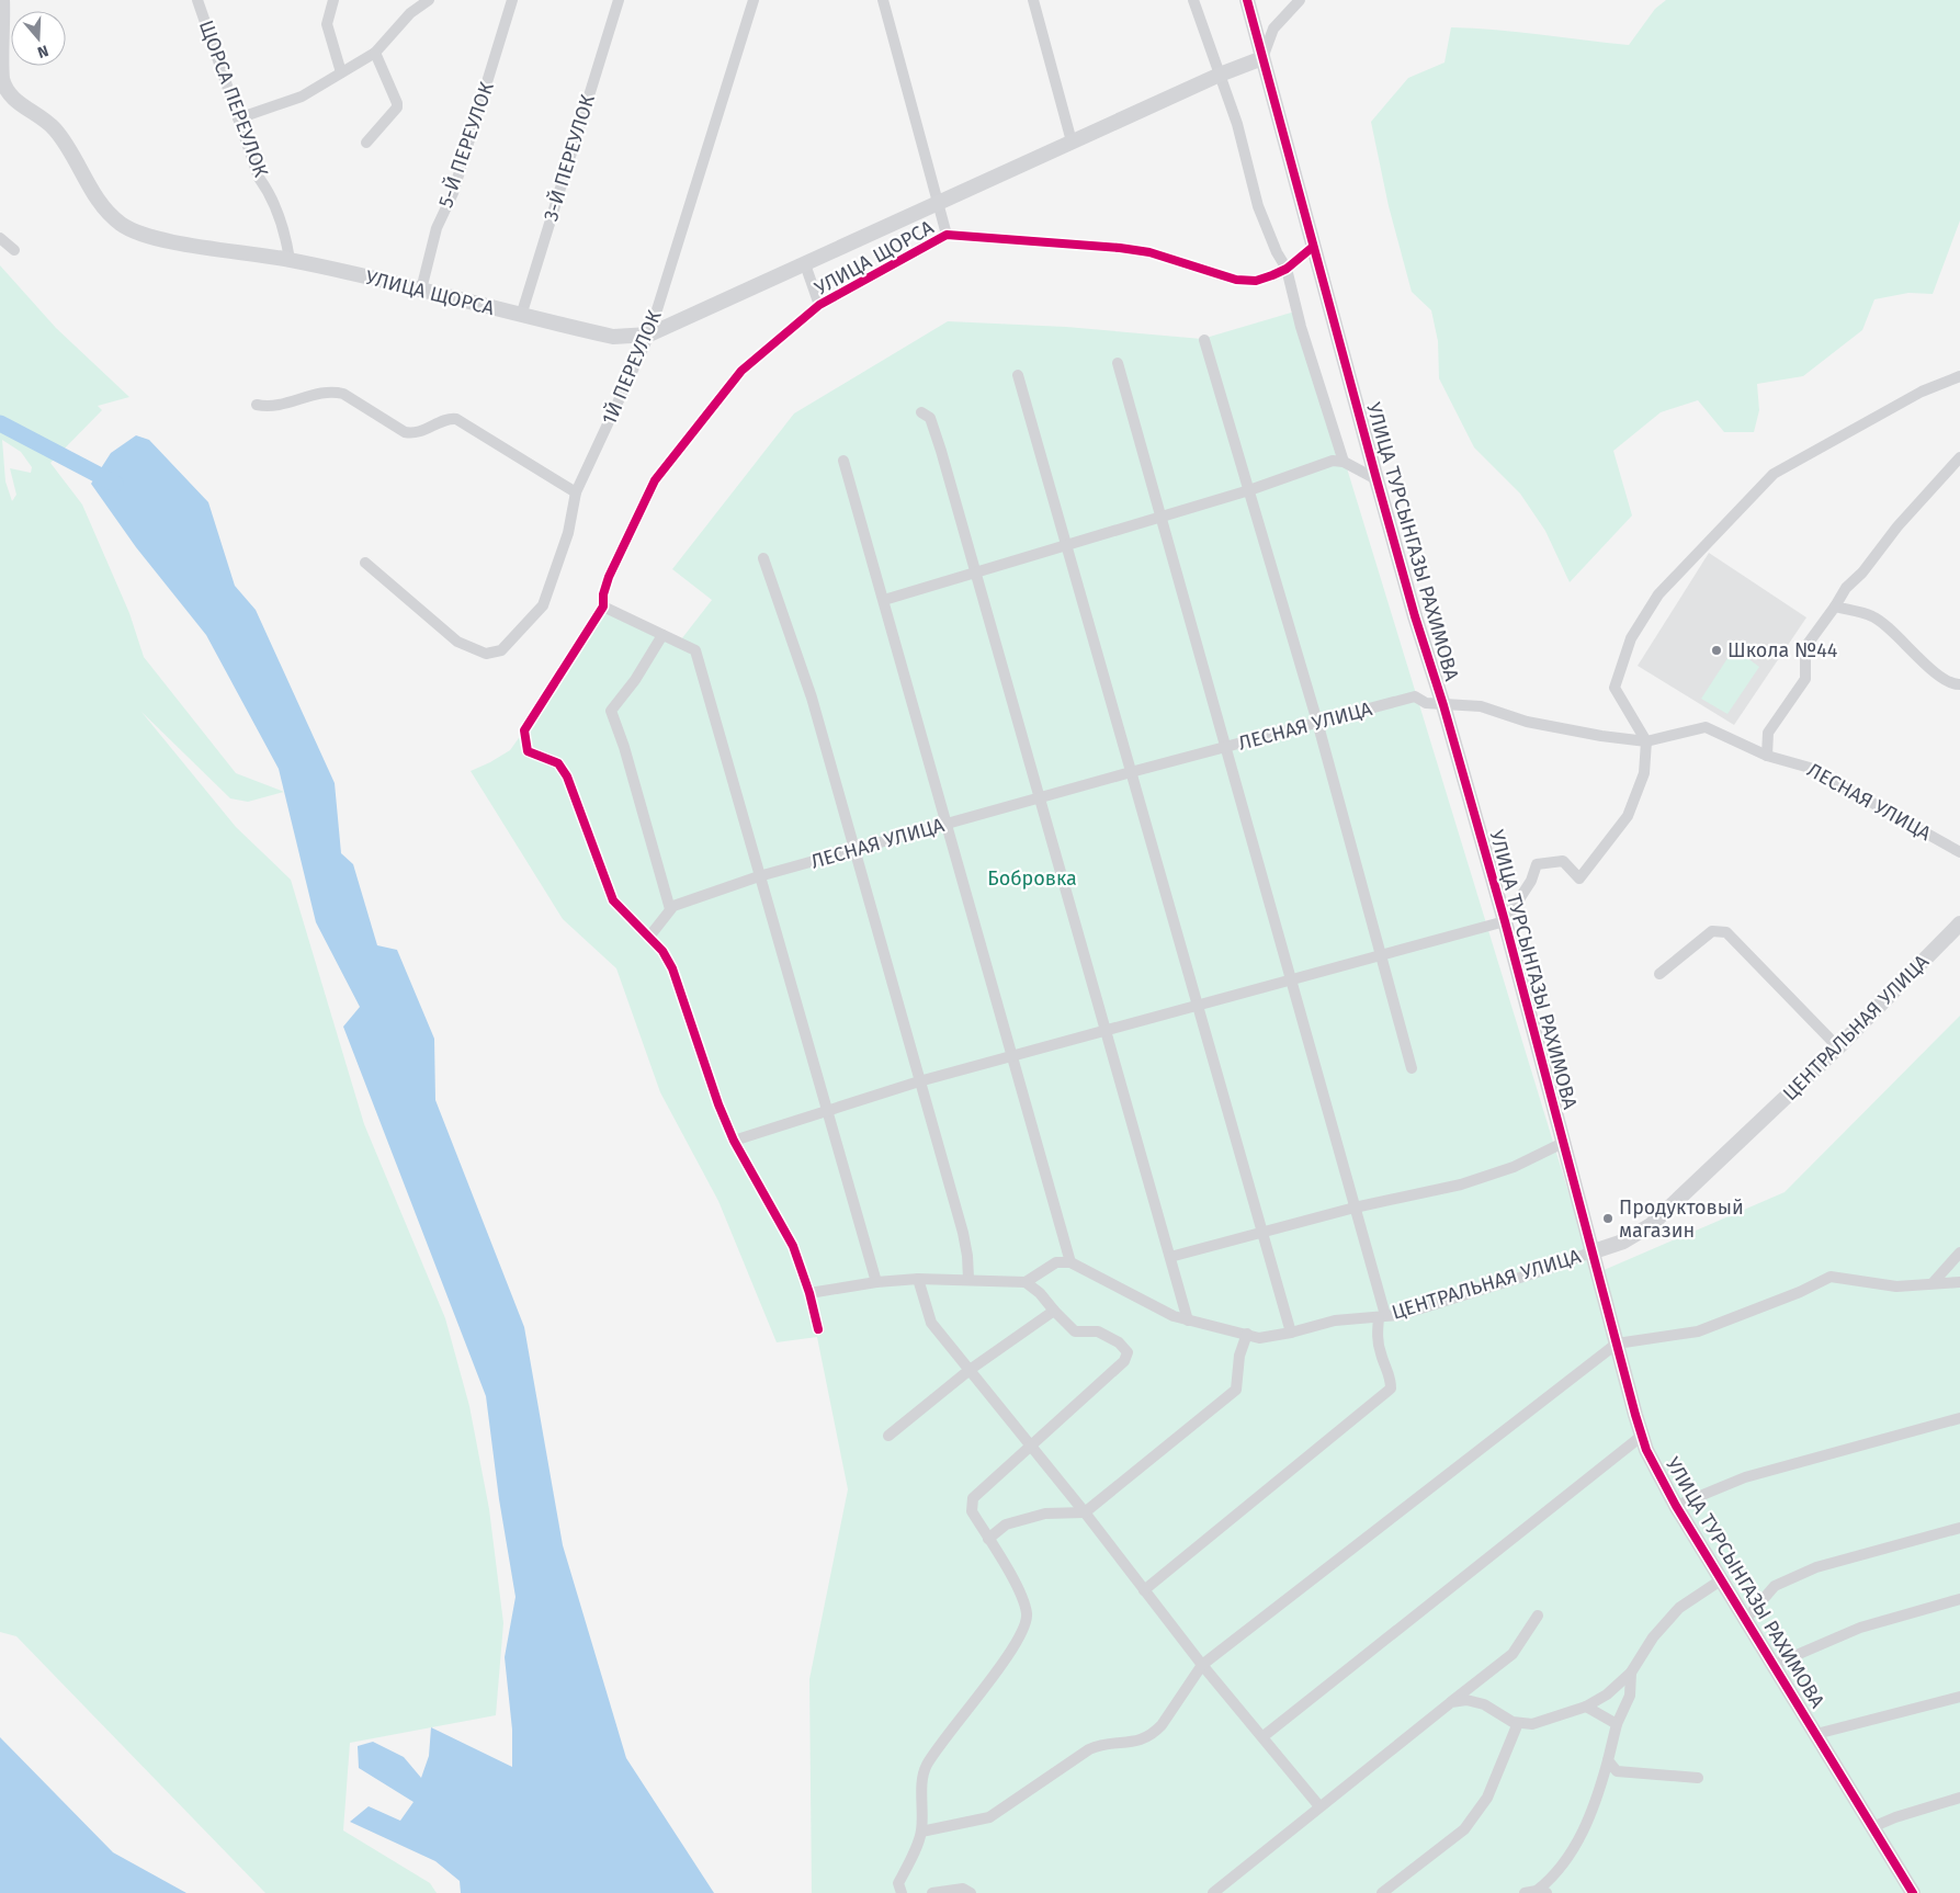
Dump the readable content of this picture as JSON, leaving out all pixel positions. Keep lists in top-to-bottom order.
{
  "streets": {
    "street": [
      "ЩОРСА ПЕРЕУЛОК",
      "5-Й ПЕРЕУЛОК",
      "3-Й ПЕРЕУЛОК",
      "УЛИЦА ЩОРСА",
      "1Й ПЕРЕУЛОК",
      "УЛИЦА ТУРСЫНГАЗЫ РАХИМОВА",
      "ЛЕСНАЯ УЛИЦА",
      "ЦЕНТРАЛЬНАЯ УЛИЦА"
    ]
  },
  "crossings": [
    ["ЩОРСА ПЕРЕУЛОК", "УЛИЦА ЩОРСА"],
    ["5-Й ПЕРЕУЛОК", "УЛИЦА ЩОРСА"],
    ["3-Й ПЕРЕУЛОК", "УЛИЦА ЩОРСА"],
    ["УЛИЦА ЩОРСА", "1Й ПЕРЕУЛОК"],
    ["УЛИЦА ЩОРСА", "УЛИЦА ТУРСЫНГАЗЫ РАХИМОВА"],
    ["УЛИЦА ТУРСЫНГАЗЫ РАХИМОВА", "ЛЕСНАЯ УЛИЦА"],
    ["УЛИЦА ТУРСЫНГАЗЫ РАХИМОВА", "ЦЕНТРАЛЬНАЯ УЛИЦА"]
  ],
  "parks": ["Бобровка"],
  "places": ["Школа №44", "Продуктовый магазин"],
  "north": "bottom"
}
